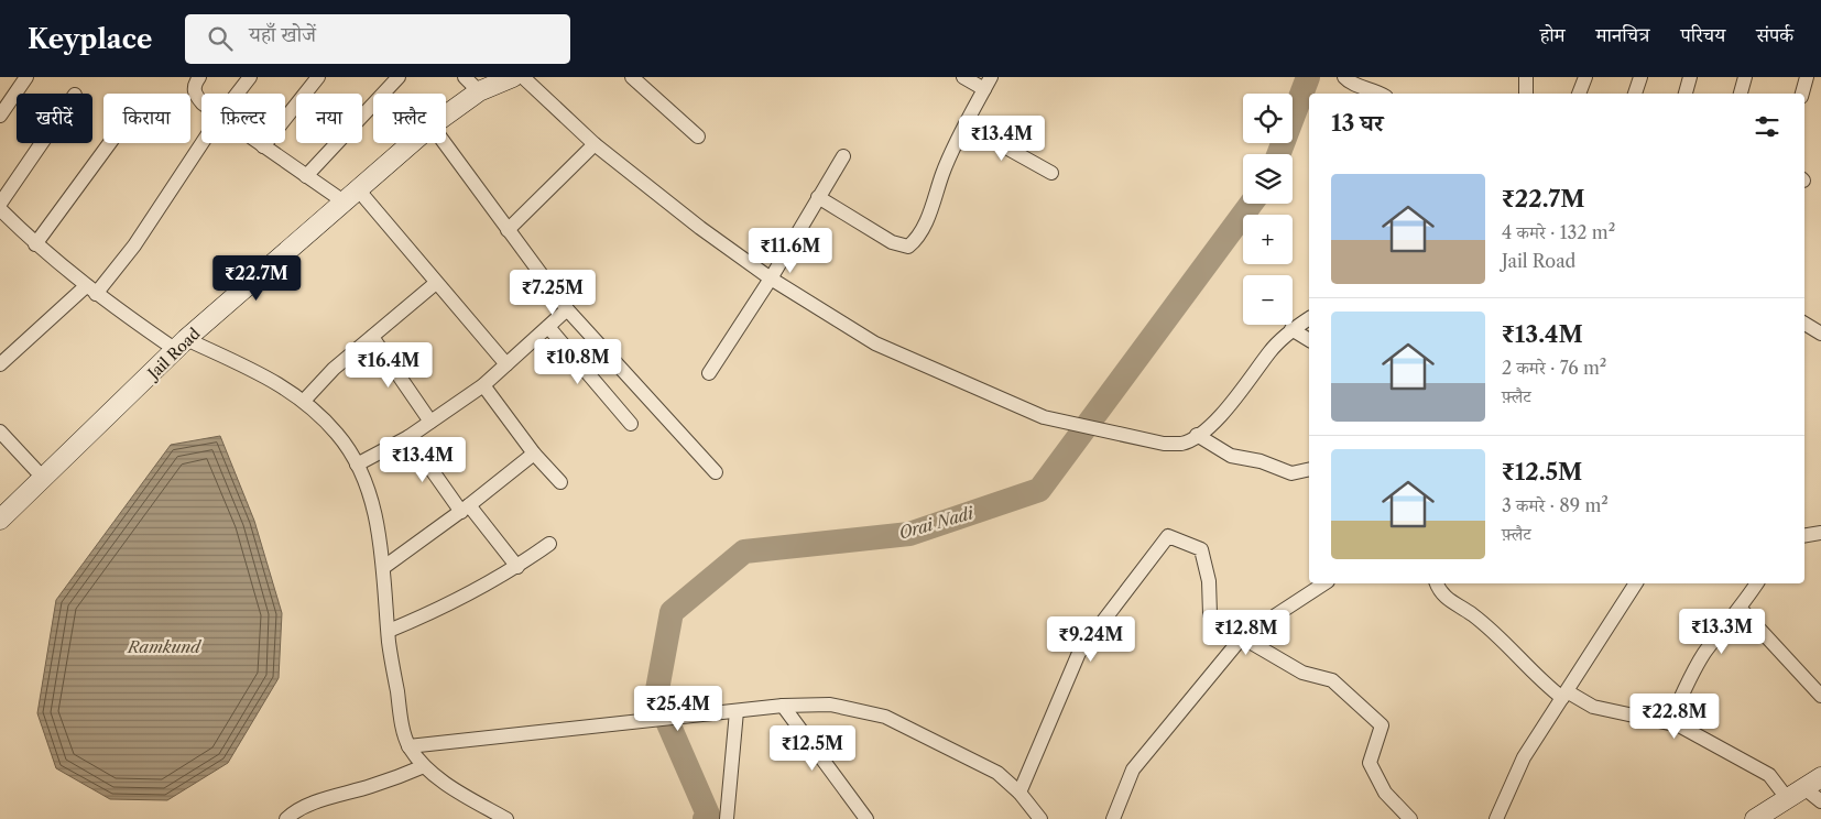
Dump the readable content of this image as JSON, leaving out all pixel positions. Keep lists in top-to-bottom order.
{
  "streets": {
    "street": ["Jail Road"]
  },
  "water": ["Orai Nadi", "Ramkund"],
  "page": {
    "header": "Keyplace",
    "search": "यहाँ खोजें",
    "nav": [
      "होम",
      "मानचित्र",
      "परिचय",
      "संपर्क"
    ],
    "map_buttons": ["+", "−"],
    "chip": [
      "खरीदें",
      "किराया",
      "फ़िल्टर",
      "नया",
      "फ़्लैट"
    ],
    "heading": "13 घर",
    "price": [
      "₹13.4M",
      "₹11.6M",
      "₹22.7M",
      "₹7.25M",
      "₹10.8M",
      "₹16.4M",
      "₹13.4M",
      "₹13.3M",
      "₹12.8M",
      "₹9.24M",
      "₹25.4M",
      "₹22.8M",
      "₹12.5M"
    ],
    "list": [
      {
        "name": "₹22.7M",
        "note": "4 कमरे · 132 m² · Jail Road"
      },
      {
        "name": "₹13.4M",
        "note": "2 कमरे · 76 m² · फ़्लैट"
      },
      {
        "name": "₹12.5M",
        "note": "3 कमरे · 89 m² · फ़्लैट"
      }
    ]
  }
}
